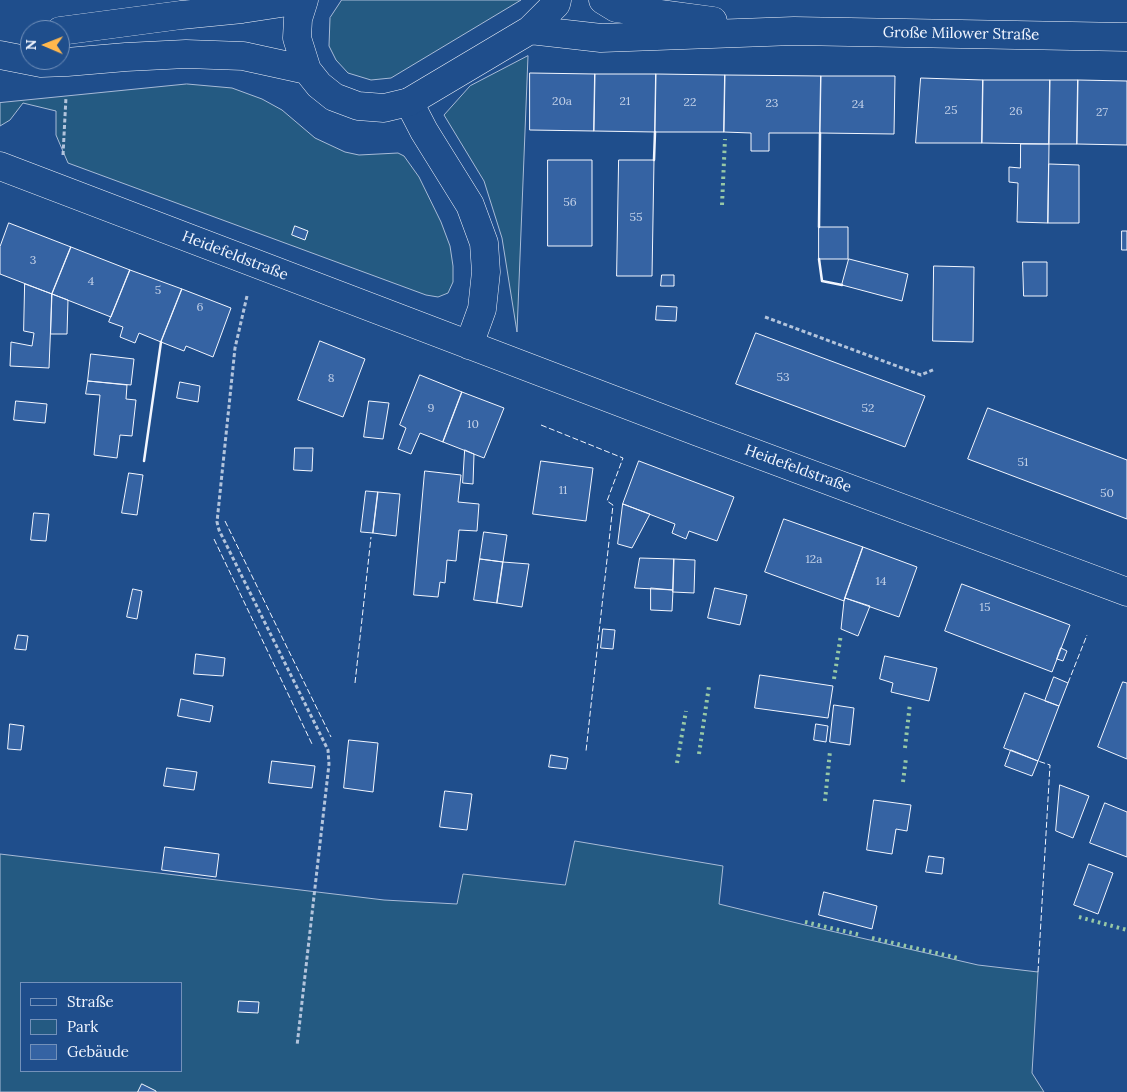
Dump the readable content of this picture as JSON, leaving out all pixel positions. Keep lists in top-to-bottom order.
{
  "streets": {
    "main road": ["Große Milower Straße", "Heidefeldstraße"]
  },
  "house_numbers": [
    "20a",
    "21",
    "22",
    "23",
    "24",
    "25",
    "26",
    "27",
    "56",
    "55",
    "3",
    "4",
    "5",
    "6",
    "53",
    "8",
    "9",
    "52",
    "10",
    "51",
    "11",
    "50",
    "12a",
    "14",
    "15"
  ],
  "legend": ["Straße", "Park", "Gebäude"],
  "north": "left"
}
